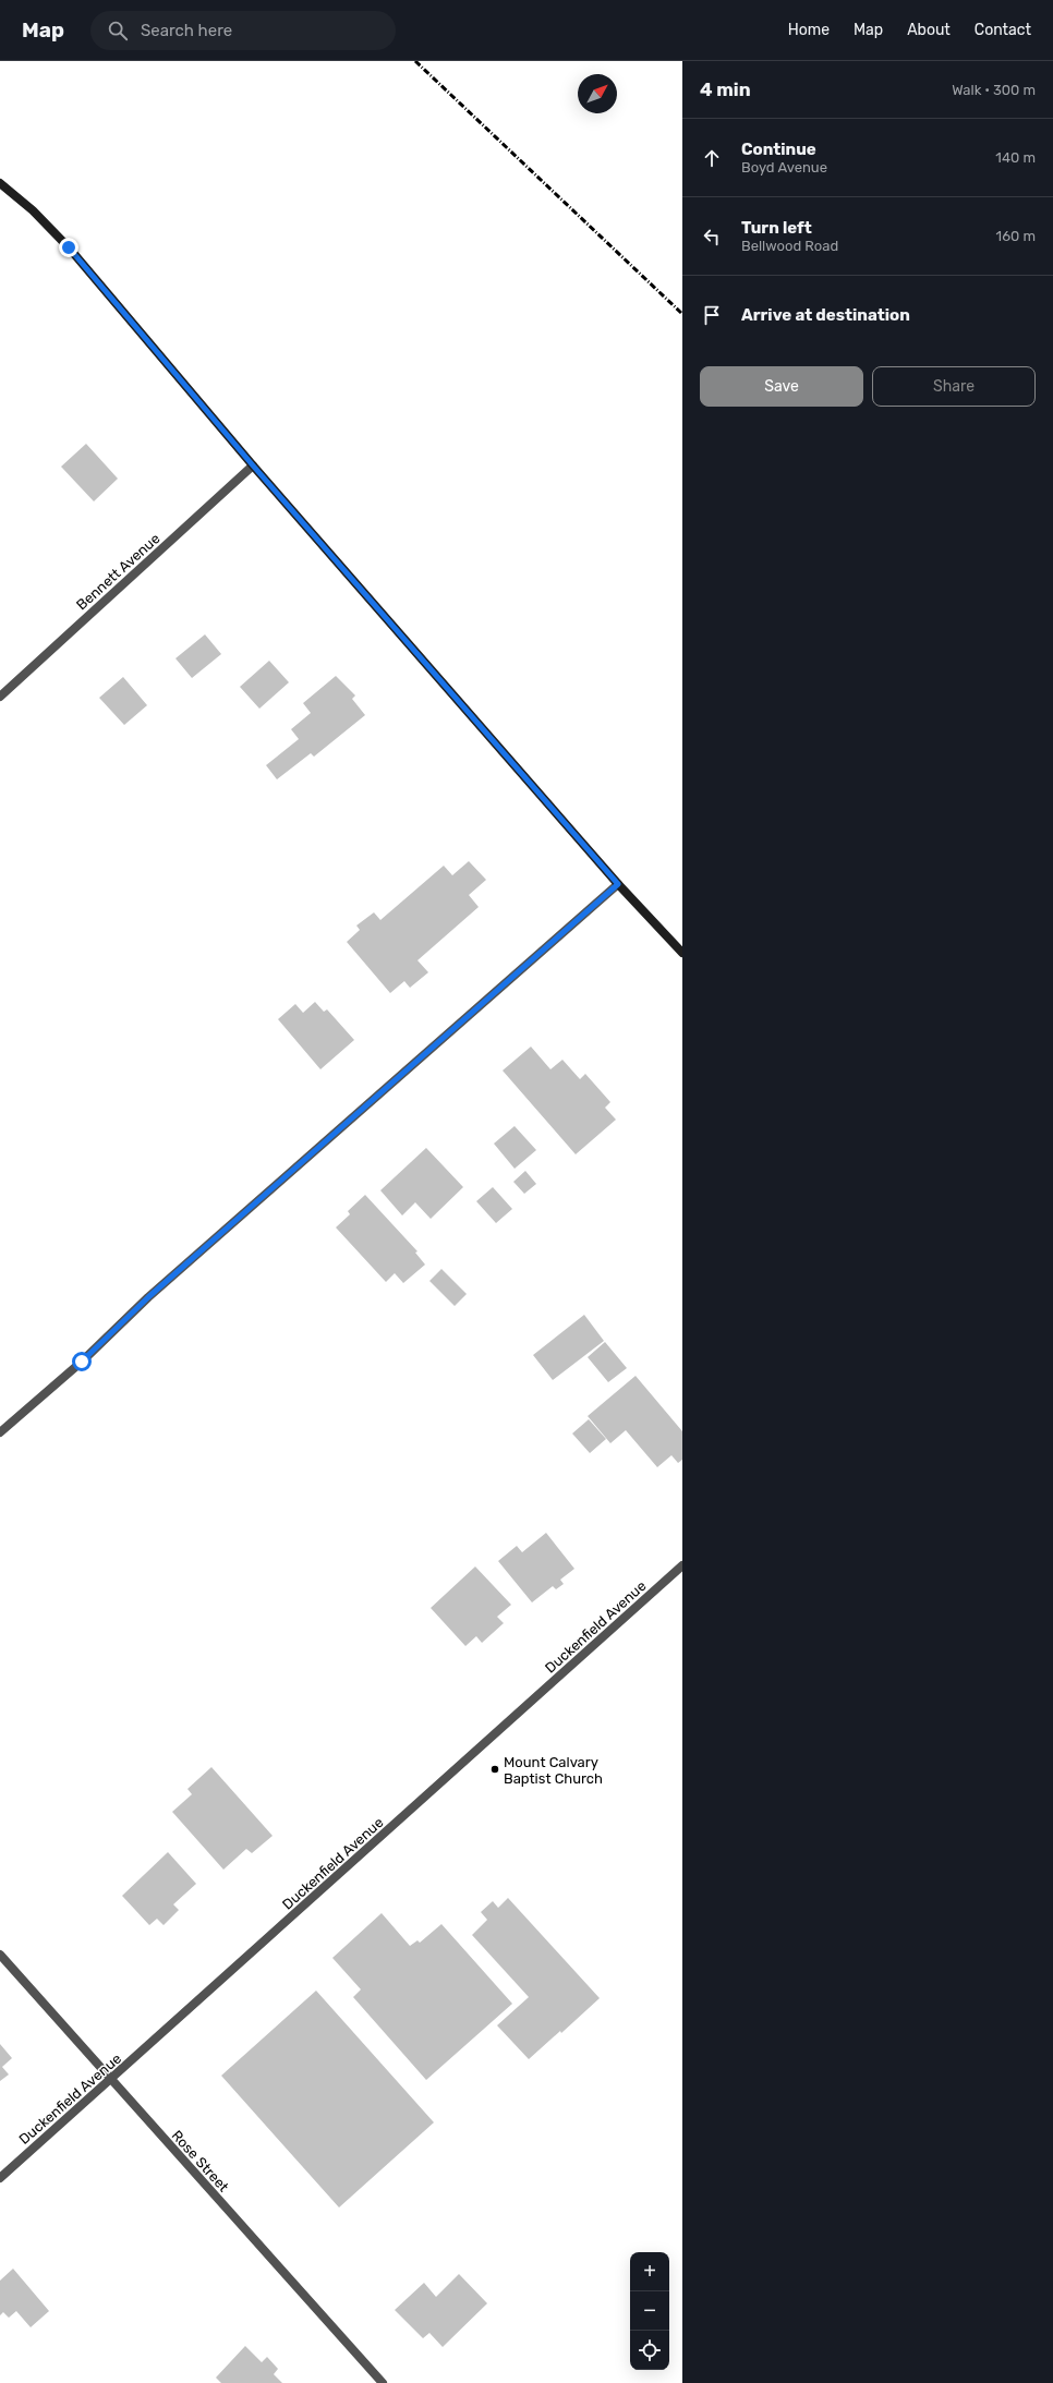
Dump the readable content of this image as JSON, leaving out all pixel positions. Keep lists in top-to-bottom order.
{
  "streets": {
    "street": ["Bennett Avenue", "Duckenfield Avenue", "Rose Street"]
  },
  "crossings": [
    ["Duckenfield Avenue", "Rose Street"]
  ],
  "places": ["Mount Calvary Baptist Church"],
  "north": "top right",
  "page": {
    "header": "Map",
    "search": "Search here",
    "nav": [
      "Home",
      "Map",
      "About",
      "Contact"
    ],
    "heading": ["4 min", "Walk · 300 m"],
    "list": [
      ["Continue", "Boyd Avenue", "140 m"],
      ["Turn left", "Bellwood Road", "160 m"],
      "Arrive at destination"
    ],
    "buttons": ["Save", "Share"],
    "map_buttons": ["+", "−"]
  }
}
